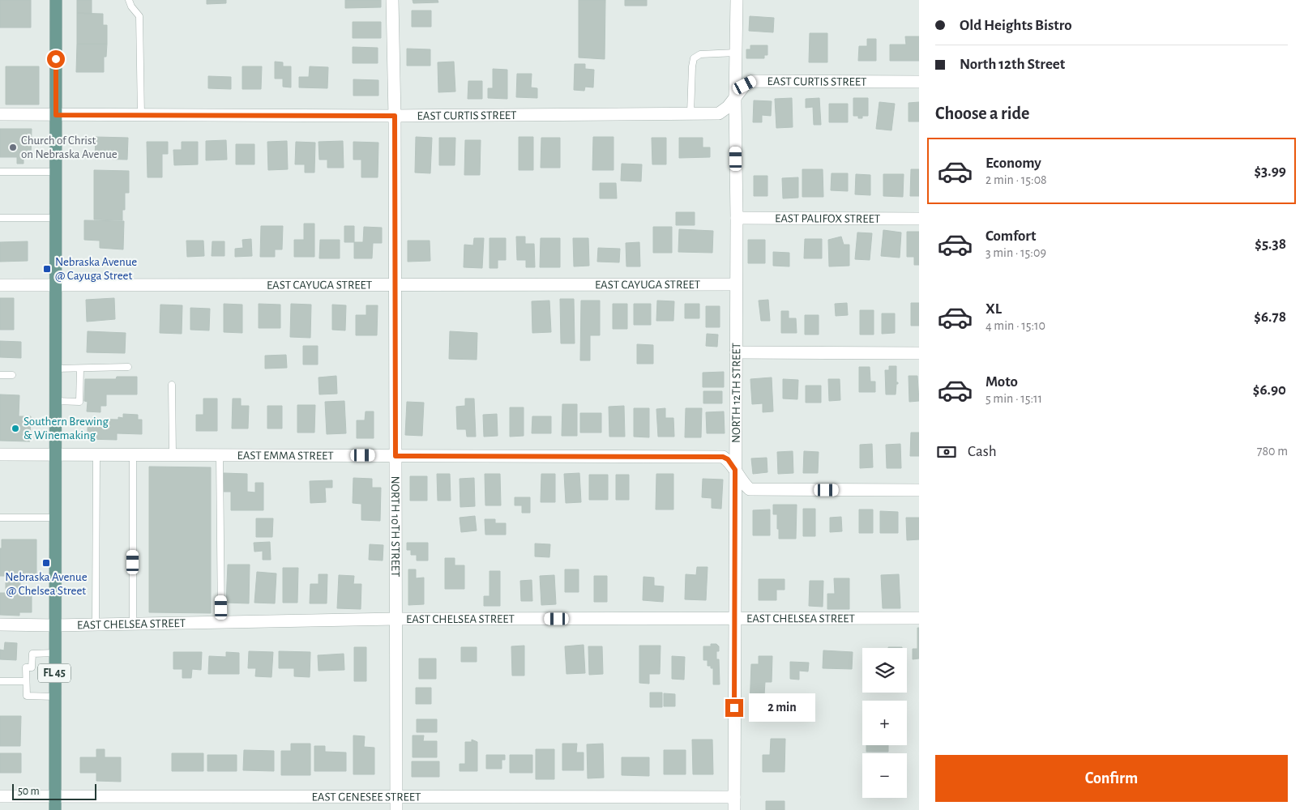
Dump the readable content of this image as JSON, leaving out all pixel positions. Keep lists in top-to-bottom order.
{
  "streets": {
    "main road": ["FL 45"],
    "street": [
      "EAST CURTIS STREET",
      "EAST PALIFOX STREET",
      "EAST CAYUGA STREET",
      "NORTH 12TH STREET",
      "EAST EMMA STREET",
      "NORTH 10TH STREET",
      "EAST CHELSEA STREET",
      "EAST GENESEE STREET"
    ]
  },
  "crossings": [
    ["EAST CURTIS STREET", "NORTH 12TH STREET"],
    ["EAST CURTIS STREET", "NORTH 10TH STREET"],
    ["EAST CURTIS STREET", "FL 45"],
    ["EAST PALIFOX STREET", "NORTH 12TH STREET"],
    ["EAST CAYUGA STREET", "NORTH 12TH STREET"],
    ["EAST CAYUGA STREET", "NORTH 10TH STREET"],
    ["EAST CAYUGA STREET", "FL 45"],
    ["NORTH 12TH STREET", "EAST EMMA STREET"],
    ["NORTH 12TH STREET", "EAST CHELSEA STREET"],
    ["NORTH 12TH STREET", "EAST GENESEE STREET"],
    ["EAST EMMA STREET", "NORTH 10TH STREET"],
    ["EAST EMMA STREET", "FL 45"],
    ["NORTH 10TH STREET", "EAST CHELSEA STREET"],
    ["NORTH 10TH STREET", "EAST GENESEE STREET"],
    ["EAST CHELSEA STREET", "FL 45"],
    ["FL 45", "EAST GENESEE STREET"]
  ],
  "places": {
    "other": ["Church of Christ on Nebraska Avenue", "Southern Brewing & Winemaking"],
    "transit": ["Nebraska Avenue @ Cayuga Street", "Nebraska Avenue @ Chelsea Street"]
  },
  "scale_bar": "50 m",
  "page": {
    "banner": ["Old Heights Bistro", "North 12th Street"],
    "heading": "Choose a ride",
    "list": [
      {
        "name": "Economy",
        "note": "2 min · 15:08",
        "value": "$3.99"
      },
      {
        "name": "Comfort",
        "note": "3 min · 15:09",
        "value": "$5.38"
      },
      {
        "name": "XL",
        "note": "4 min · 15:10",
        "value": "$6.78"
      },
      {
        "name": "Moto",
        "note": "5 min · 15:11",
        "value": "$6.90"
      }
    ],
    "pay": ["Cash", "780 m"],
    "map_buttons": ["+", "−"],
    "bubble": "2 min",
    "buttons": "Confirm",
    "scale": "50 m"
  }
}
